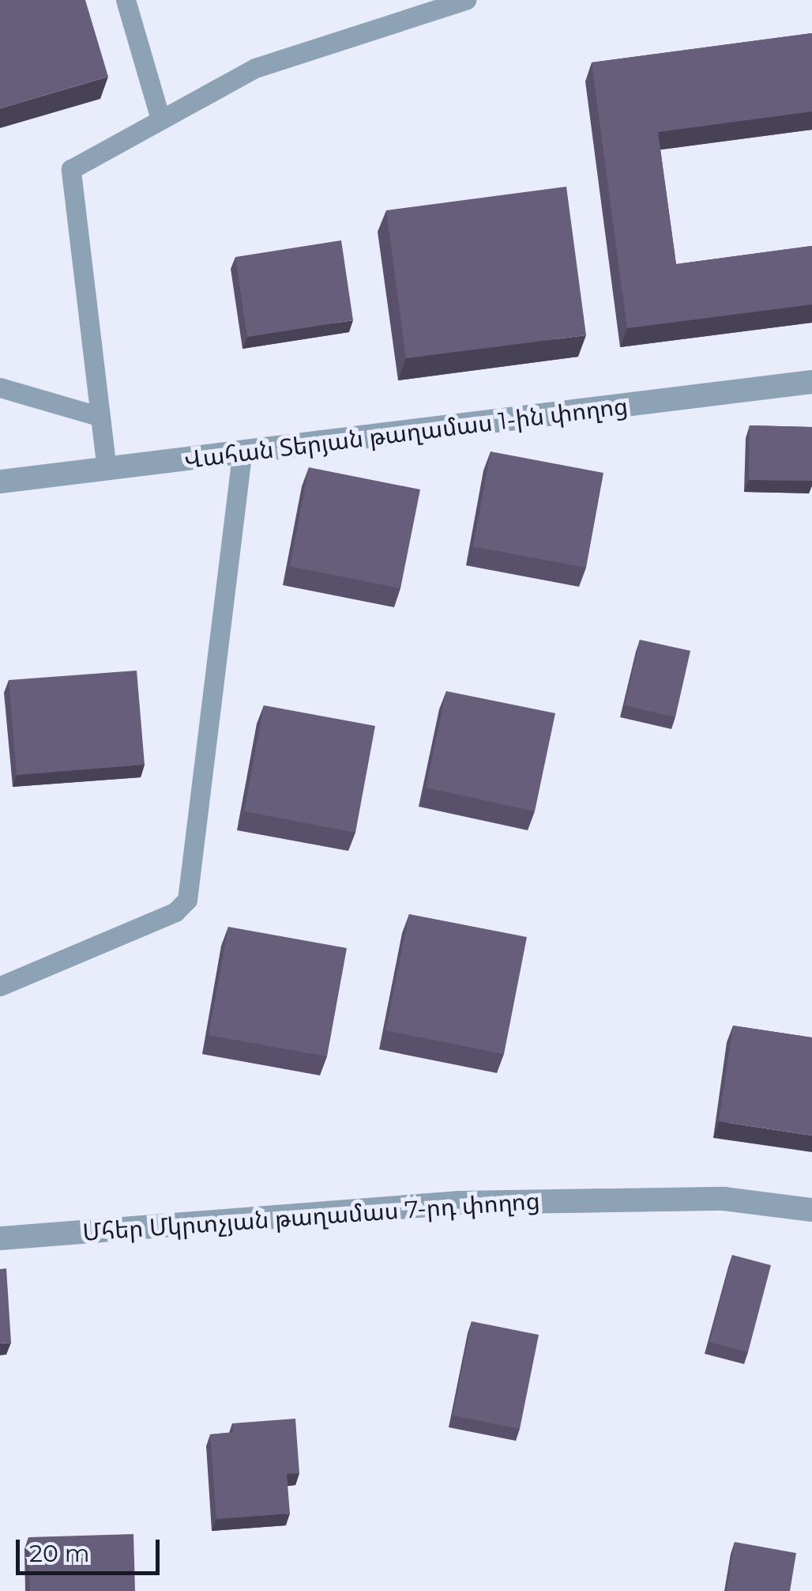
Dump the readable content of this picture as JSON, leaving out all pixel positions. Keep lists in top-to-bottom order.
{
  "streets": {
    "street": ["Վահան Տերյան թաղամաս 1-ին փողոց", "Մհեր Մկրտչյան թաղամաս 7-րդ փողոց"]
  },
  "scale_bar": "20 m"
}
